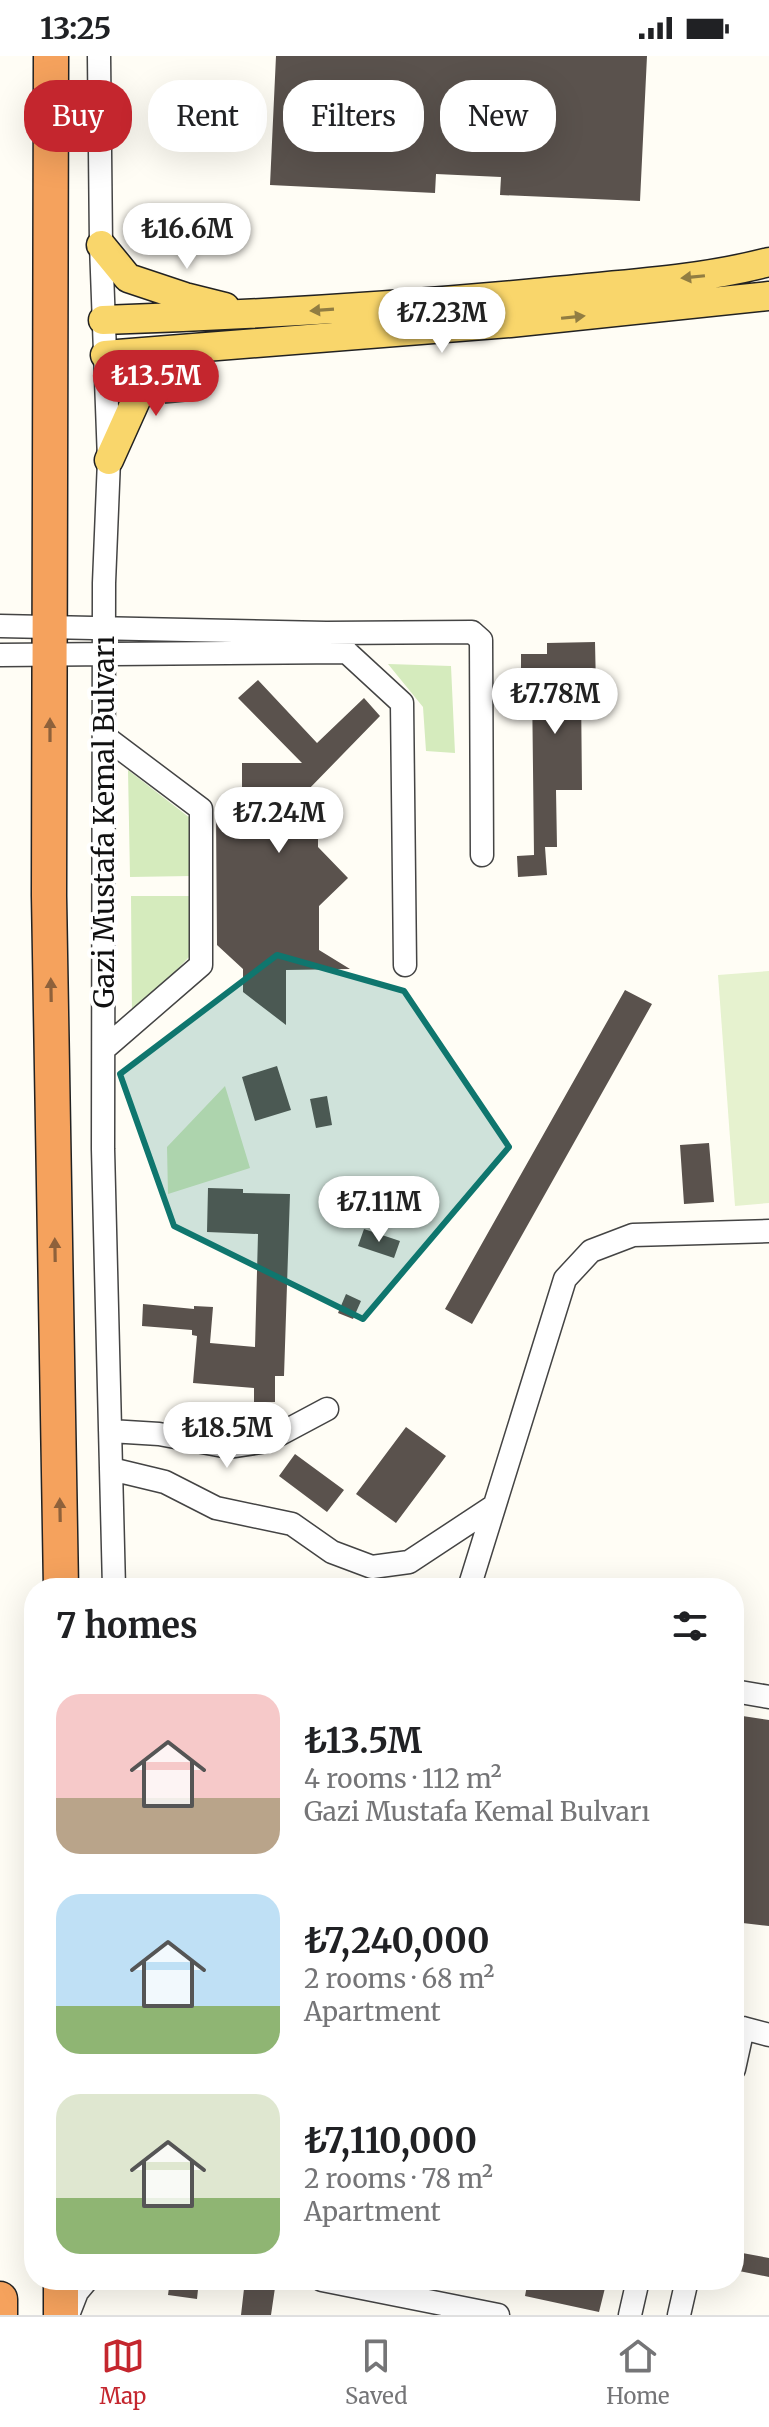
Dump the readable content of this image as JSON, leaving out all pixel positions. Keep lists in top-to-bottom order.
{
  "streets": {
    "highway": ["Gazi Mustafa Kemal Bulvarı"]
  },
  "page": {
    "status": "13:25",
    "chip": [
      "Buy",
      "Rent",
      "Filters",
      "New"
    ],
    "price": [
      "₺16.6M",
      "₺7.23M",
      "₺13.5M",
      "₺7.78M",
      "₺7.24M",
      "₺7.11M",
      "₺18.5M"
    ],
    "heading": "7 homes",
    "list": [
      {
        "name": "₺13.5M",
        "note": "4 rooms · 112 m² · Gazi Mustafa Kemal Bulvarı"
      },
      {
        "name": "₺7,240,000",
        "note": "2 rooms · 68 m² · Apartment"
      },
      {
        "name": "₺7,110,000",
        "note": "2 rooms · 78 m² · Apartment"
      }
    ],
    "tabs": ["Map", "Saved", "Home"]
  }
}
